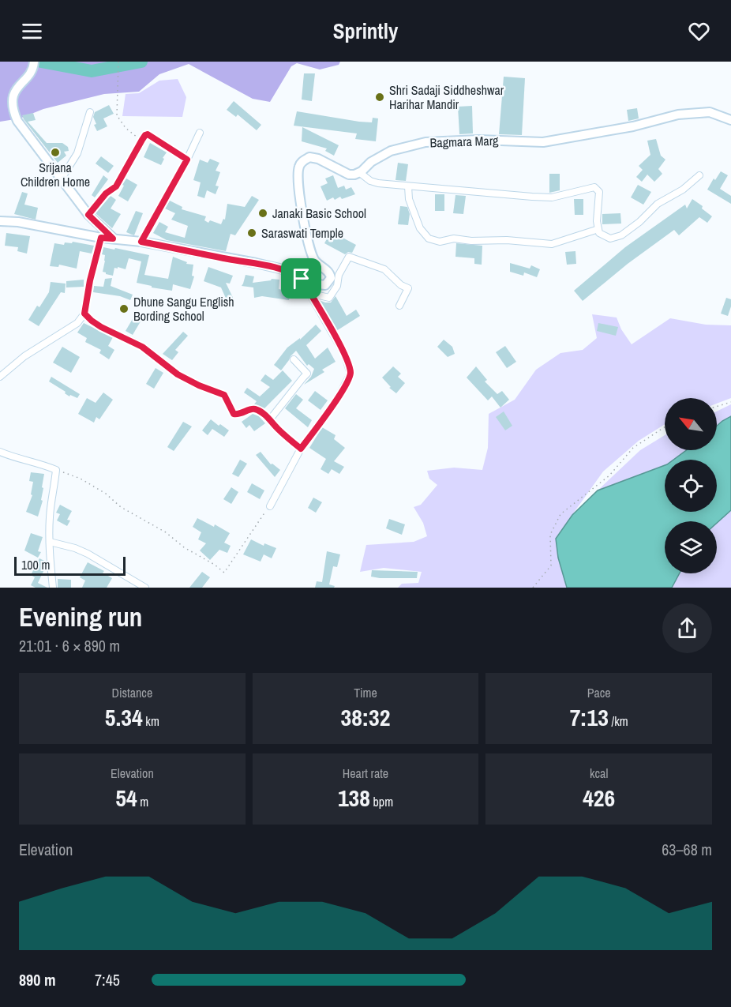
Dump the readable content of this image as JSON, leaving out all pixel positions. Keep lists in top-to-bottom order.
{
  "streets": {
    "main road": ["Bagmara Marg"]
  },
  "places": [
    "Shri Sadaji Siddheshwar Harihar Mandir",
    "Srijana Children Home",
    "Janaki Basic School",
    "Saraswati Temple",
    "Dhune Sangu English Bording School"
  ],
  "scale_bar": "100 m",
  "north": "top left",
  "page": {
    "header": "Sprintly",
    "scale": "100 m",
    "heading": ["Evening run", "21:01 · 6 × 890 m"],
    "stats": [
      ["Distance", "5.34 km"],
      ["Time", "38:32"],
      ["Pace", "7:13 /km"],
      ["Elevation", "54 m"],
      ["Heart rate", "138 bpm"],
      ["kcal", "426"]
    ],
    "chart": ["Elevation", "63–68 m"],
    "list": [
      {
        "name": "890 m",
        "note": "7:45"
      }
    ]
  }
}
